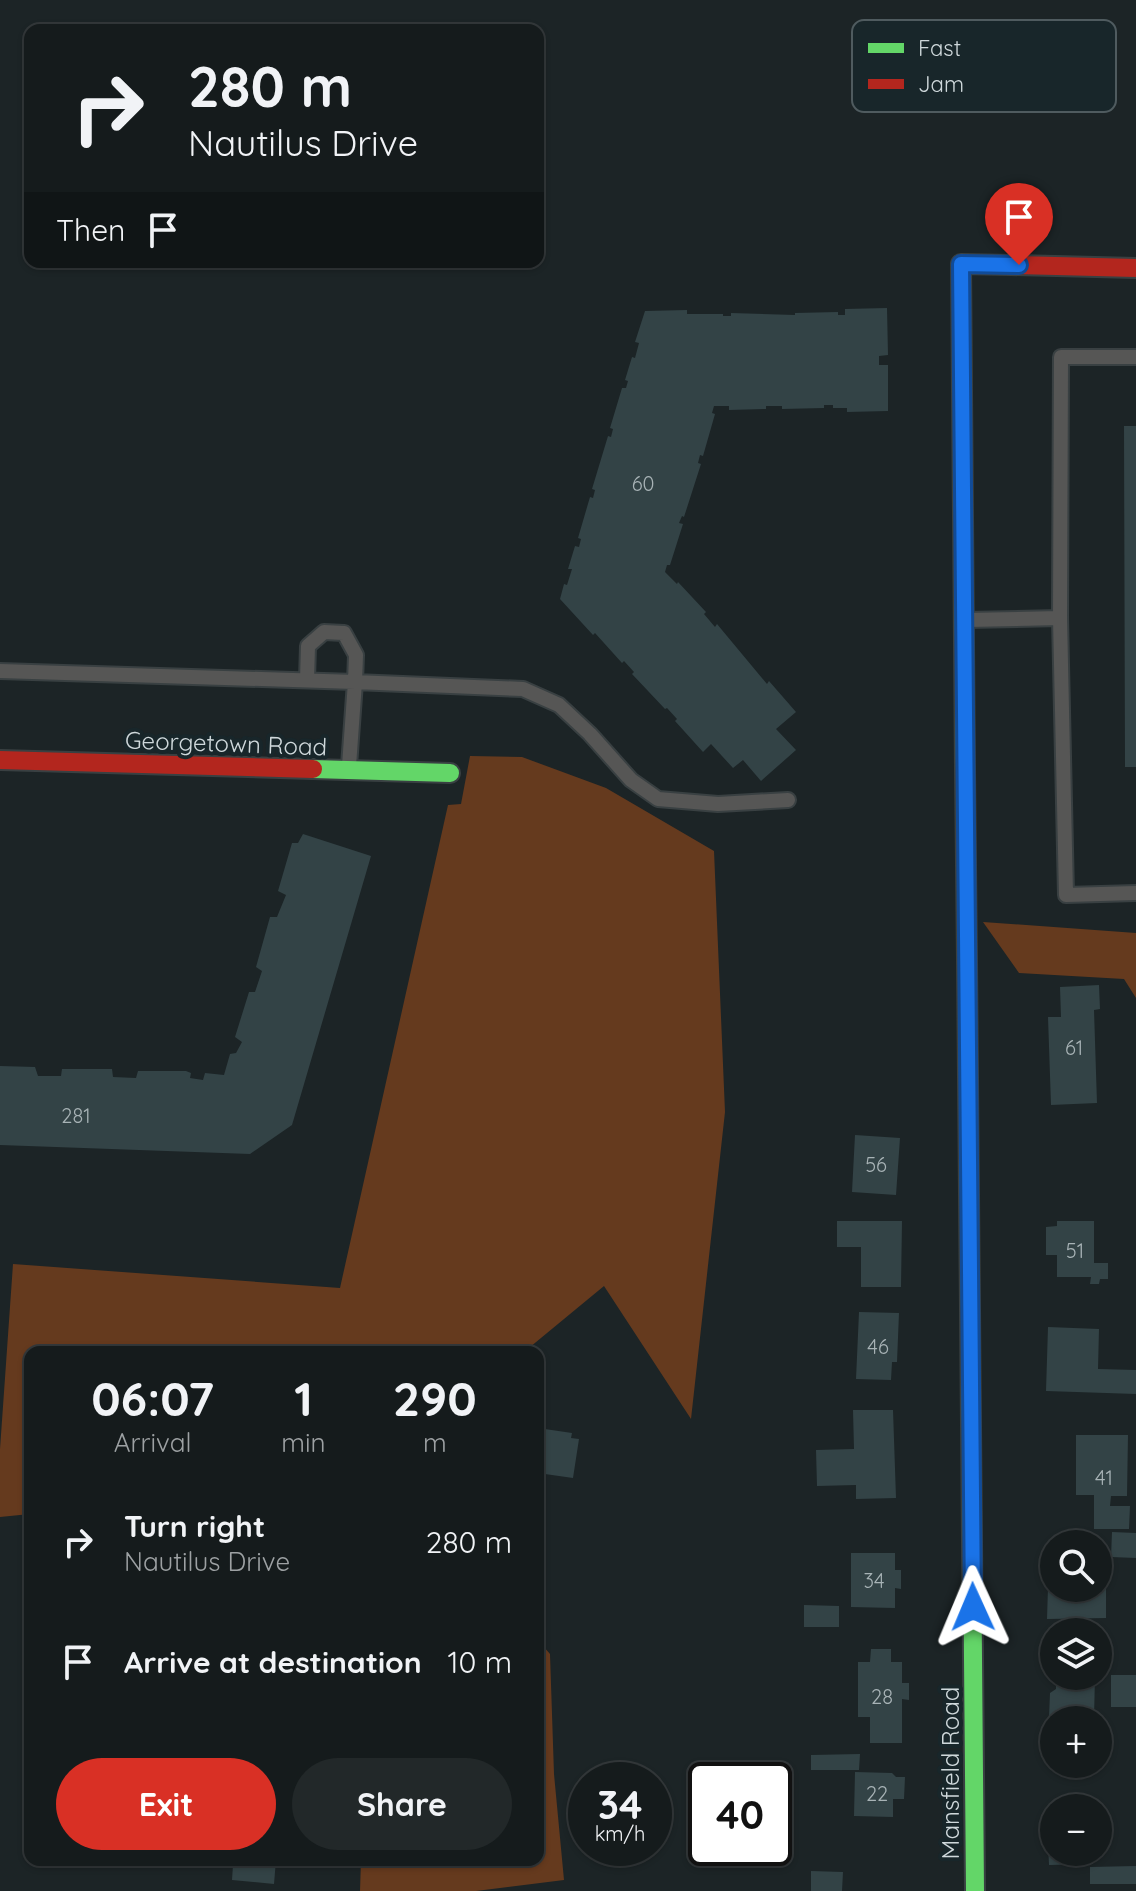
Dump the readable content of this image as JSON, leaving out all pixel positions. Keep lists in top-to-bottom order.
{
  "streets": {
    "street": ["Georgetown Road", "Mansfield Road"]
  },
  "house_numbers": [
    "60",
    "61",
    "281",
    "56",
    "51",
    "46",
    "41",
    "34",
    "28",
    "22"
  ],
  "legend": ["Fast", "Jam"],
  "page": {
    "turn": ["280 m", "Nautilus Drive"],
    "then": "Then",
    "eta": [
      "06:07",
      "Arrival",
      "1",
      "min",
      "290",
      "m"
    ],
    "list": [
      {
        "name": "Turn right",
        "note": "Nautilus Drive",
        "value": "280 m"
      },
      {
        "name": "Arrive at destination",
        "value": "10 m"
      }
    ],
    "map_buttons": ["+", "−"],
    "buttons": ["Exit", "Share"],
    "speed": "34 km/h",
    "limit": "40"
  }
}
